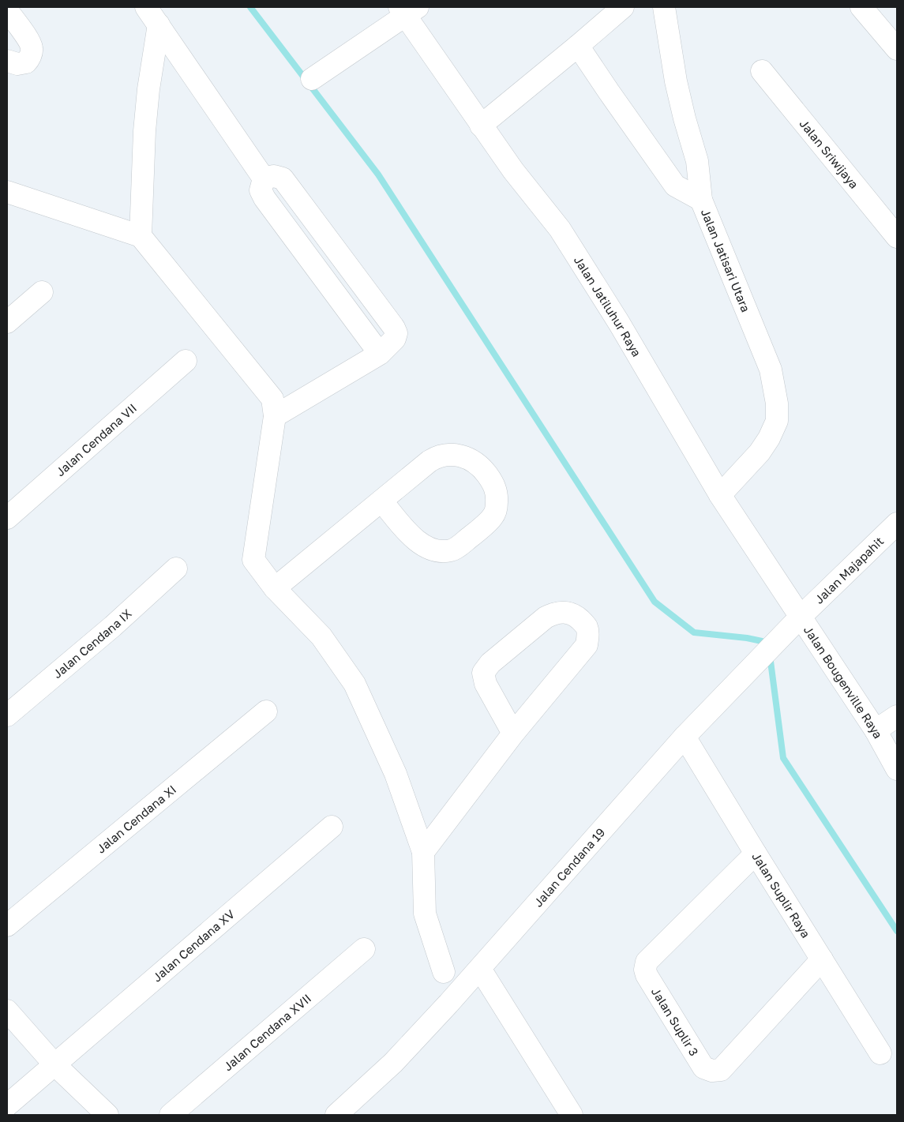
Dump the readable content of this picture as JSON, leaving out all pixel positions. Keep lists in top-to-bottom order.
{
  "streets": {
    "street": [
      "Jalan Sriwijaya",
      "Jalan Jatisari Utara",
      "Jalan Jatiluhur Raya",
      "Jalan Cendana VII",
      "Jalan Majapahit",
      "Jalan Cendana IX",
      "Jalan Bougenville Raya",
      "Jalan Cendana XI",
      "Jalan Cendana 19",
      "Jalan Suplir Raya",
      "Jalan Cendana XV",
      "Jalan Suplir 3",
      "Jalan Cendana XVII"
    ]
  },
  "crossings": [
    ["Jalan Jatisari Utara", "Jalan Jatiluhur Raya"],
    ["Jalan Jatiluhur Raya", "Jalan Majapahit"],
    ["Jalan Jatiluhur Raya", "Jalan Bougenville Raya"],
    ["Jalan Jatiluhur Raya", "Jalan Cendana 19"],
    ["Jalan Majapahit", "Jalan Bougenville Raya"],
    ["Jalan Majapahit", "Jalan Cendana 19"],
    ["Jalan Bougenville Raya", "Jalan Cendana 19"],
    ["Jalan Cendana 19", "Jalan Suplir Raya"],
    ["Jalan Suplir Raya", "Jalan Suplir 3"]
  ]
}
